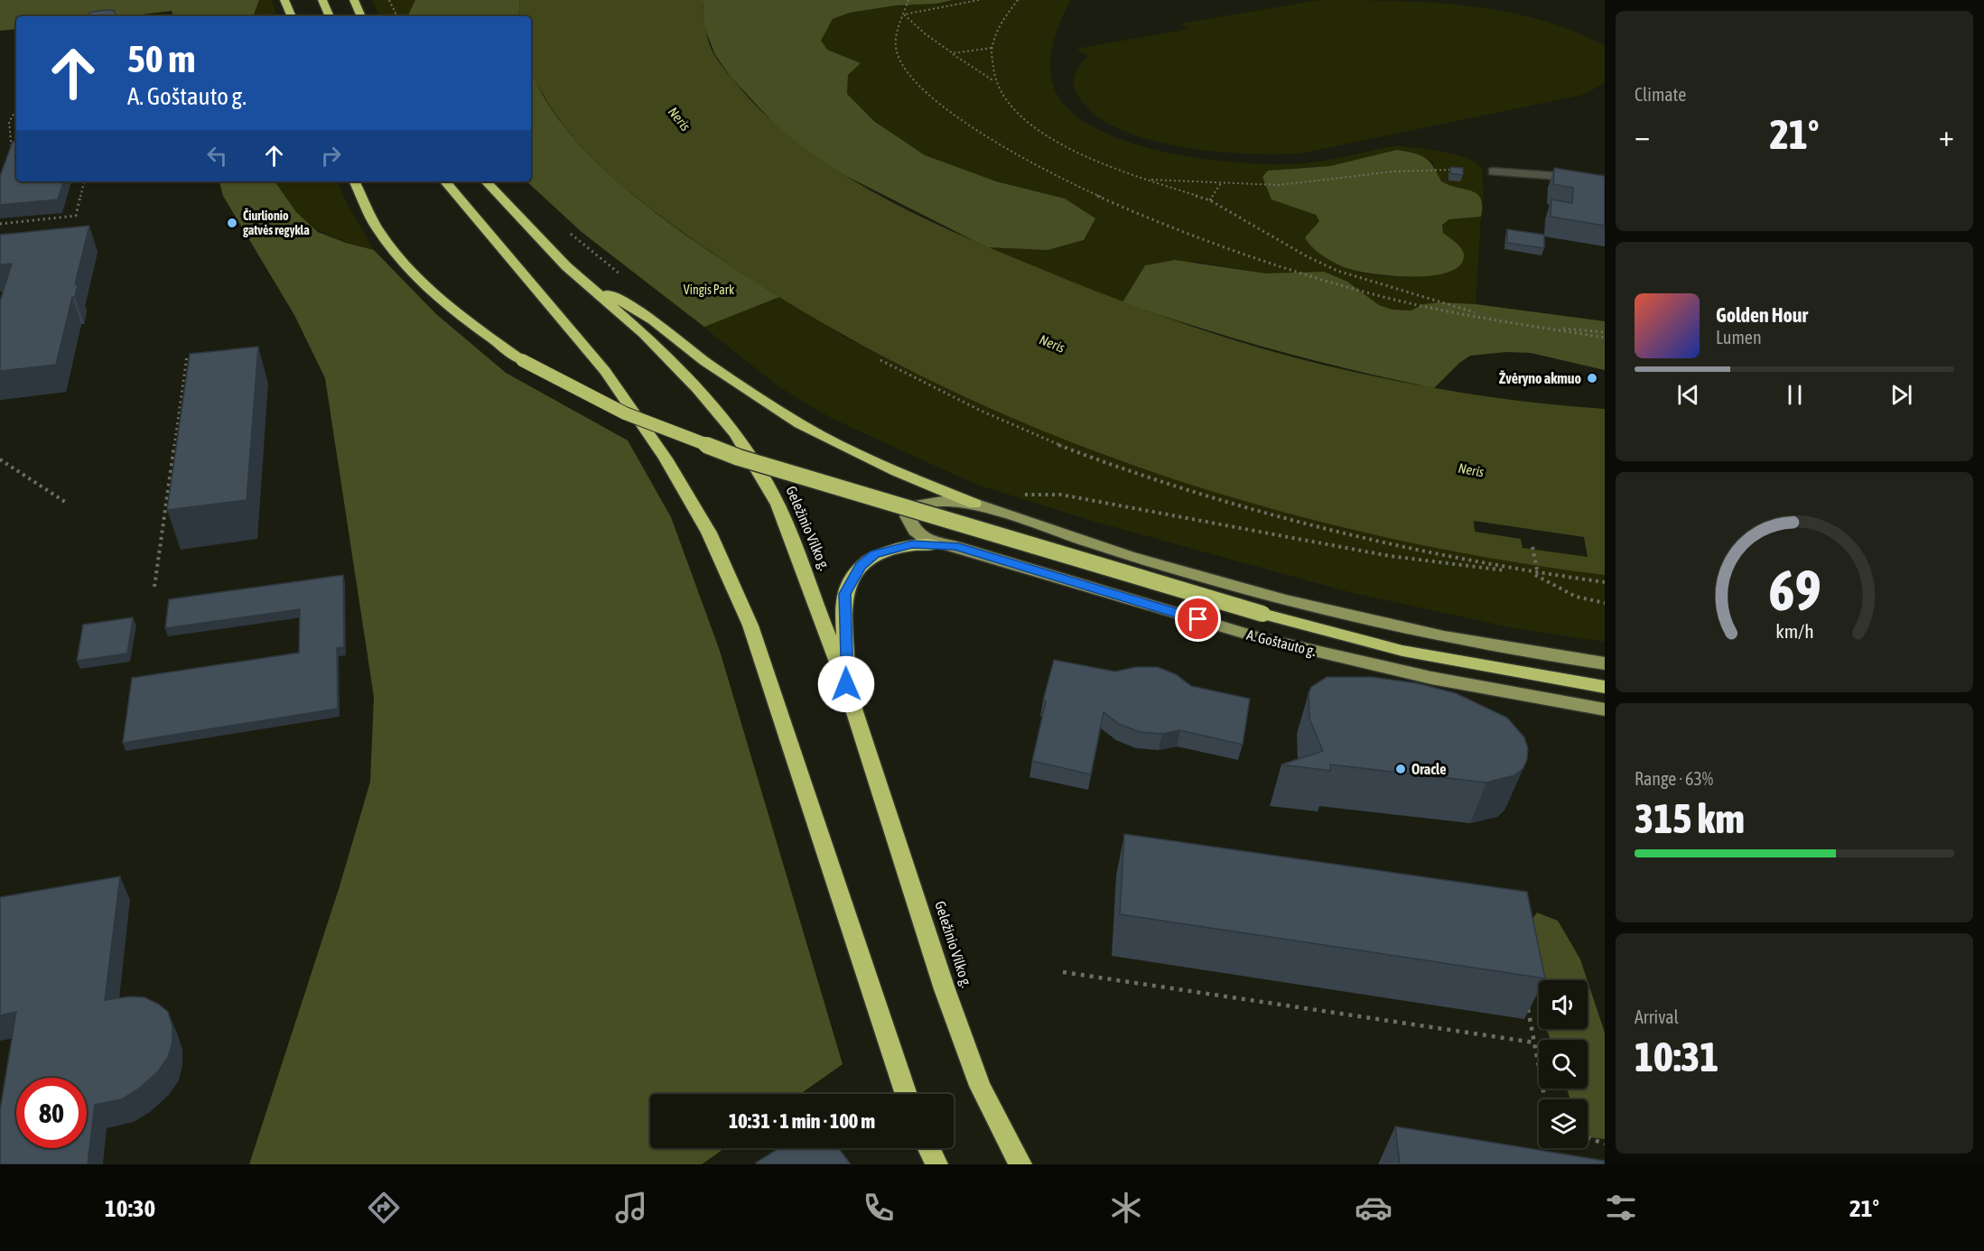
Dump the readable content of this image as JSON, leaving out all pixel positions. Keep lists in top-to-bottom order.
{
  "streets": {
    "highway": ["Geležinio Vilko g."],
    "main road": ["A. Goštauto g."]
  },
  "water": ["Neris"],
  "parks": ["Vingis Park"],
  "places": ["Čiurlionio gatvės regykla", "Žvėryno akmuo", "Oracle"],
  "page": {
    "tile": [
      "Climate",
      ["Range · 63%", "315 km"],
      ["Arrival", "10:31"]
    ],
    "turn": ["50 m", "A. Goštauto g."],
    "heat": ["−", "21°", "+"],
    "song": ["Golden Hour", "Lumen"],
    "limit": "80",
    "trip": "10:31 · 1 min · 100 m",
    "tabs": ["10:30", "21°"],
    "gauge": ["69", "km/h"]
  }
}
